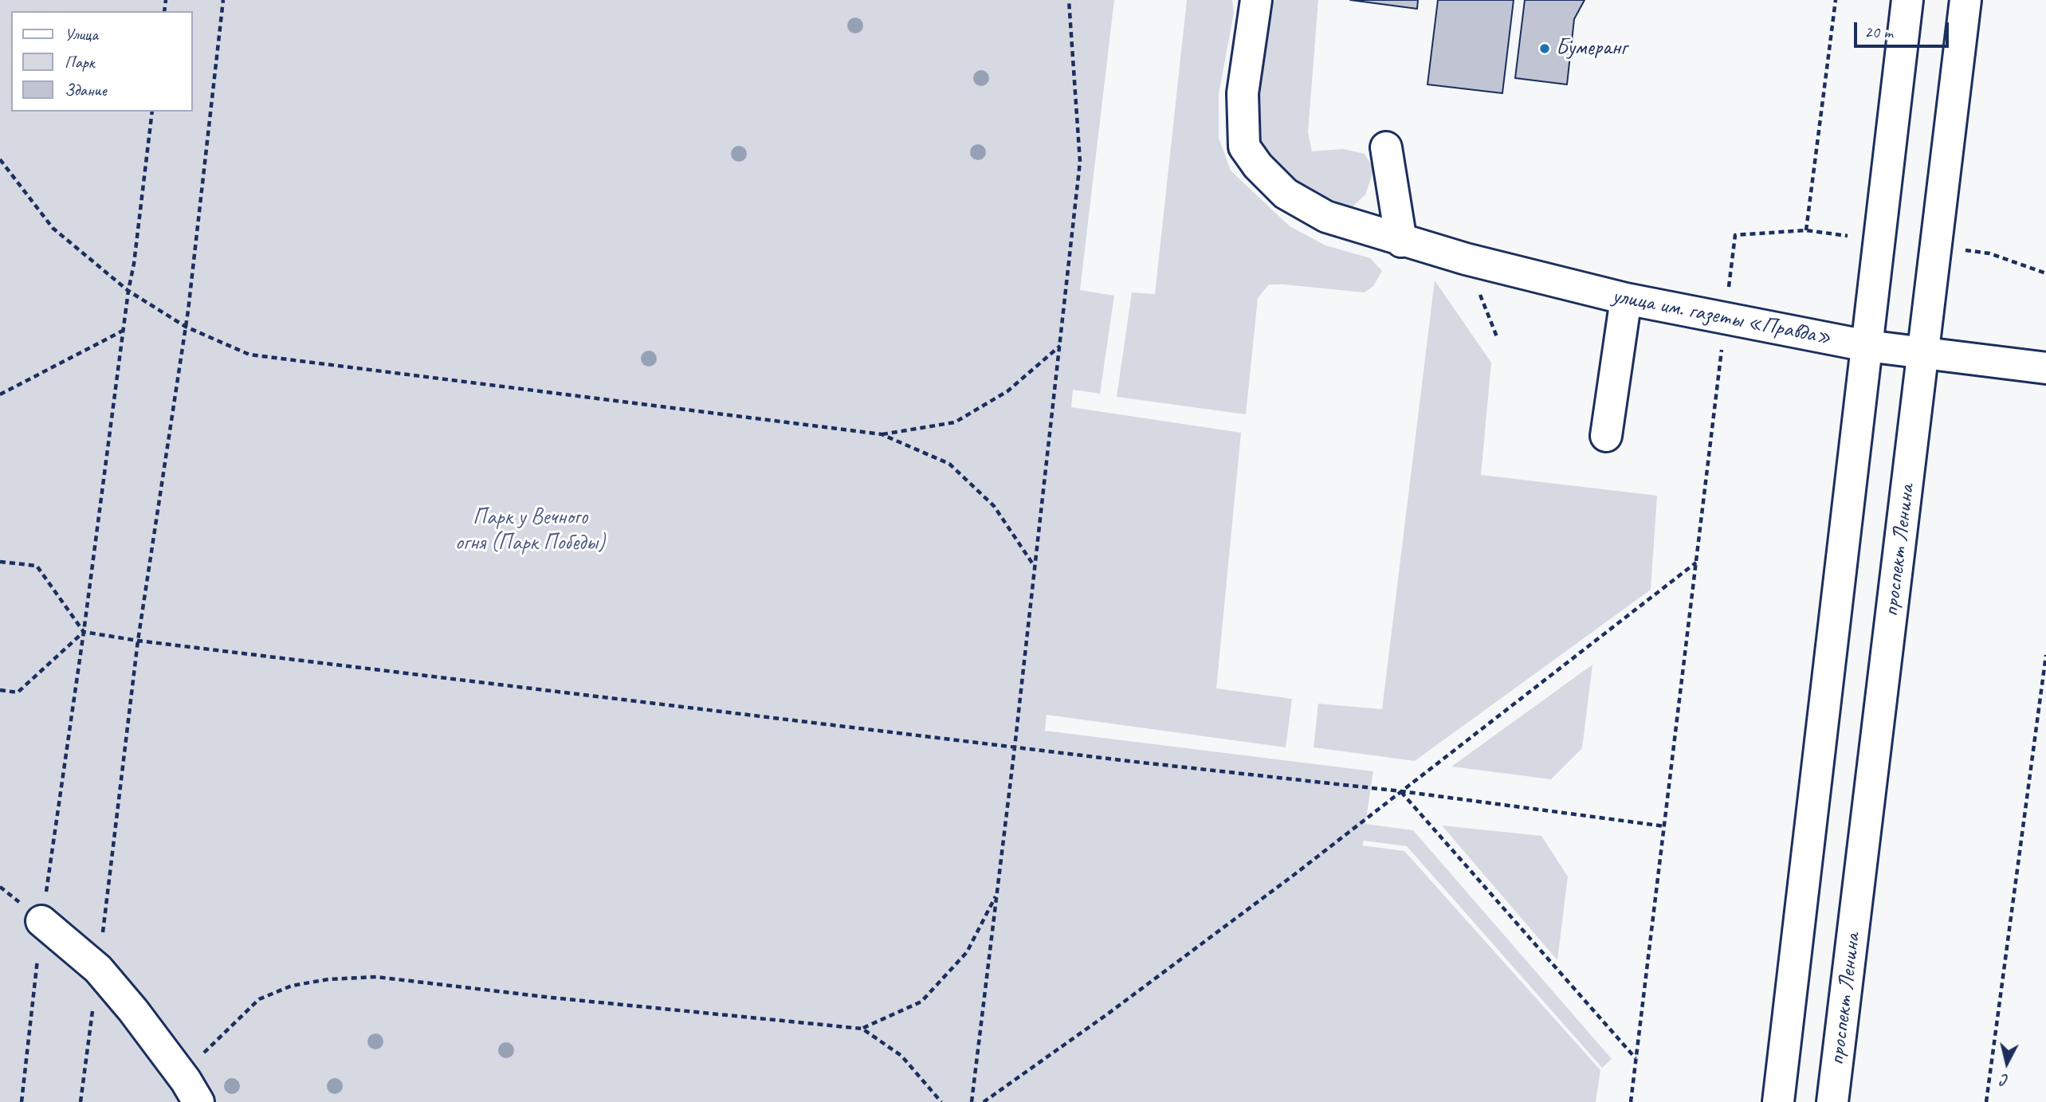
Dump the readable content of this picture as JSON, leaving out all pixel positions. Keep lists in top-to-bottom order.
{
  "streets": {
    "main road": ["улица им. газеты «Правда»", "проспект Ленина"]
  },
  "crossings": [
    ["улица им. газеты «Правда»", "проспект Ленина"]
  ],
  "parks": ["Парк у Вечного огня (Парк Победы)"],
  "places": ["Бумеранг"],
  "legend": ["Улица", "Парк", "Здание"],
  "scale_bar": "20 m",
  "north": "bottom"
}
